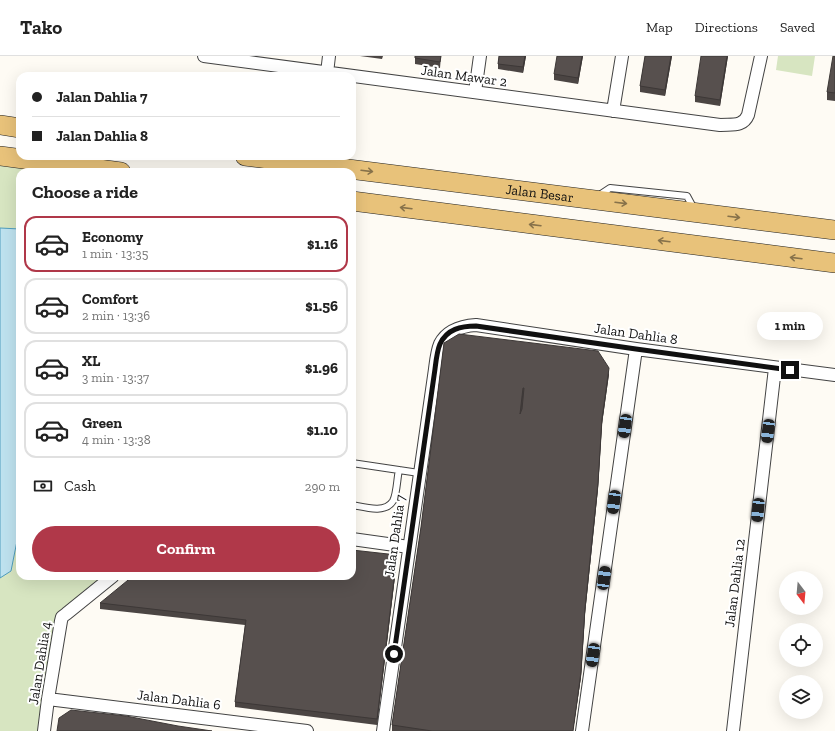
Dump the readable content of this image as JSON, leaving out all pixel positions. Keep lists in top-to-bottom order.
{
  "streets": {
    "main road": ["Jalan Besar"],
    "street": [
      "Jalan Mawar 2",
      "Jalan Dahlia 8",
      "Jalan Dahlia 7",
      "Jalan Dahlia 12",
      "Jalan Dahlia 4",
      "Jalan Dahlia 6"
    ]
  },
  "crossings": [
    ["Jalan Dahlia 8", "Jalan Dahlia 7"],
    ["Jalan Dahlia 8", "Jalan Dahlia 12"],
    ["Jalan Dahlia 4", "Jalan Dahlia 6"]
  ],
  "north": "bottom",
  "page": {
    "header": "Tako",
    "nav": ["Map", "Directions", "Saved"],
    "banner": ["Jalan Dahlia 7", "Jalan Dahlia 8"],
    "heading": "Choose a ride",
    "list": [
      {
        "name": "Economy",
        "note": "1 min · 13:35",
        "value": "$1.16"
      },
      {
        "name": "Comfort",
        "note": "2 min · 13:36",
        "value": "$1.56"
      },
      {
        "name": "XL",
        "note": "3 min · 13:37",
        "value": "$1.96"
      },
      {
        "name": "Green",
        "note": "4 min · 13:38",
        "value": "$1.10"
      }
    ],
    "bubble": "1 min",
    "pay": ["Cash", "290 m"],
    "buttons": "Confirm"
  }
}
